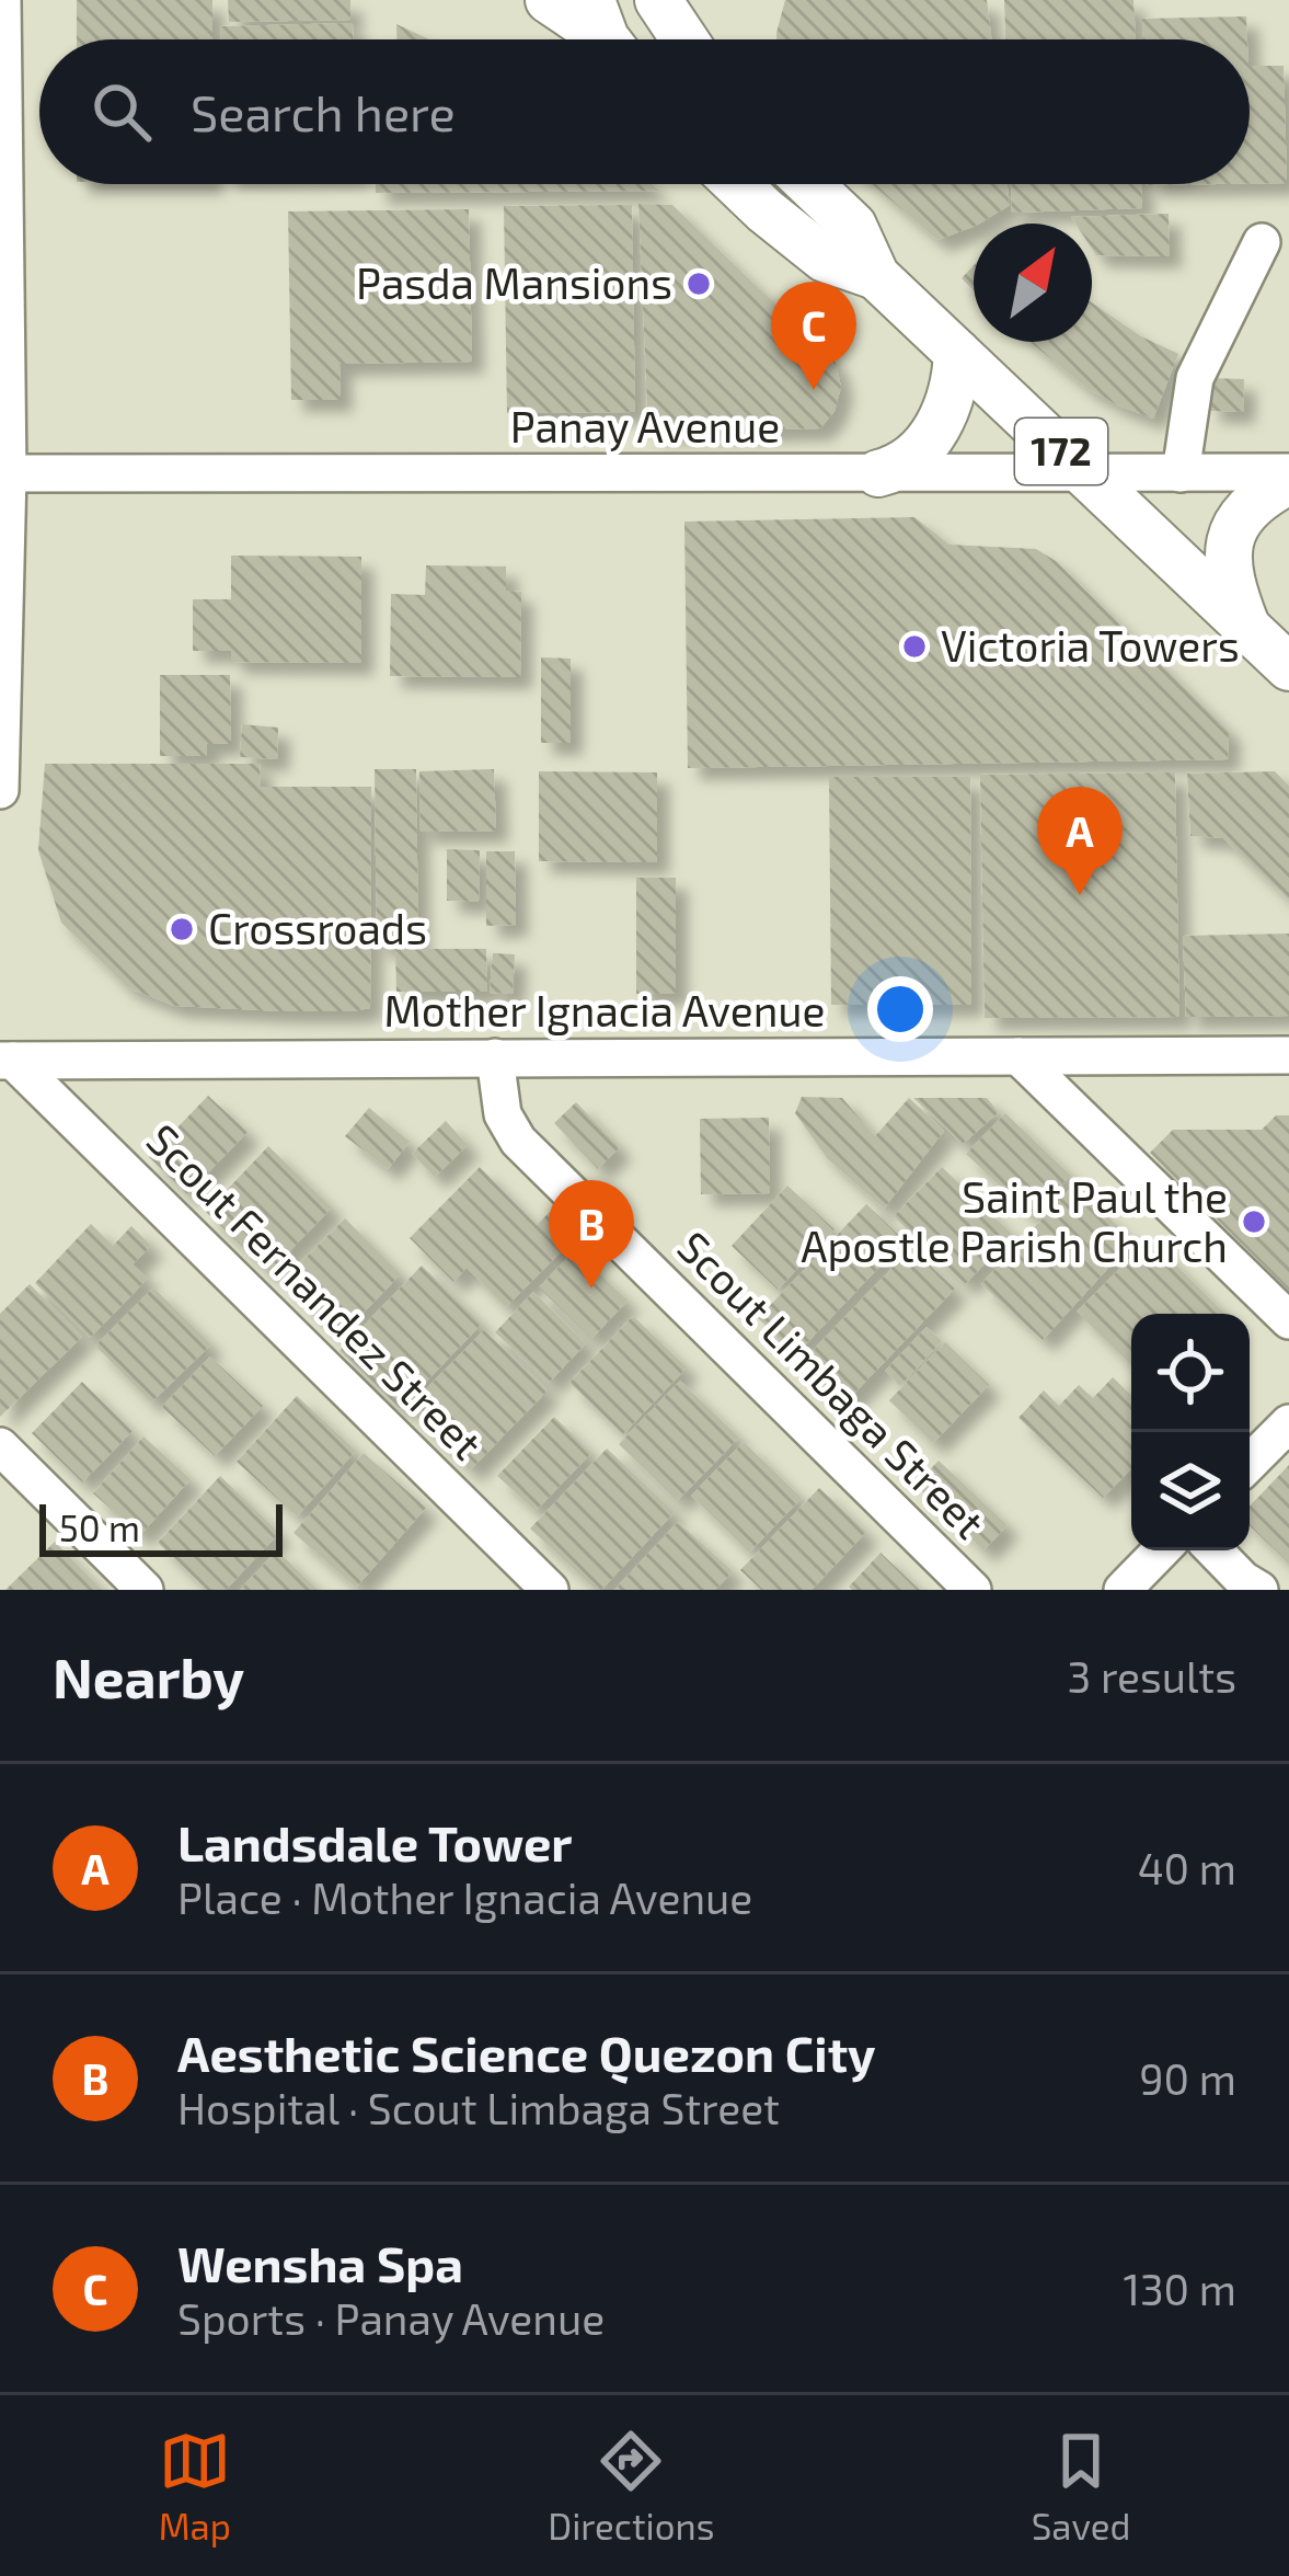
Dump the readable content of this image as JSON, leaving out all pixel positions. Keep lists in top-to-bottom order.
{
  "streets": {
    "main road": ["172"],
    "street": [
      "Panay Avenue",
      "Mother Ignacia Avenue",
      "Scout Fernandez Street",
      "Scout Limbaga Street"
    ]
  },
  "crossings": [
    ["Panay Avenue", "172"],
    ["Mother Ignacia Avenue", "Scout Fernandez Street"],
    ["Mother Ignacia Avenue", "Scout Limbaga Street"]
  ],
  "places": [
    "Pasda Mansions",
    "Victoria Towers",
    "Crossroads",
    "Saint Paul the Apostle Parish Church"
  ],
  "scale_bar": "50 m",
  "north": "top right",
  "page": {
    "search": "Search here",
    "pins": ["C", "A", "B"],
    "scale": "50 m",
    "heading": ["Nearby", "3 results"],
    "list": [
      {
        "mark": "A",
        "name": "Landsdale Tower",
        "note": "Place · Mother Ignacia Avenue",
        "value": "40 m"
      },
      {
        "mark": "B",
        "name": "Aesthetic Science Quezon City",
        "note": "Hospital · Scout Limbaga Street",
        "value": "90 m"
      },
      {
        "mark": "C",
        "name": "Wensha Spa",
        "note": "Sports · Panay Avenue",
        "value": "130 m"
      }
    ],
    "nav": ["Map", "Directions", "Saved"]
  }
}
